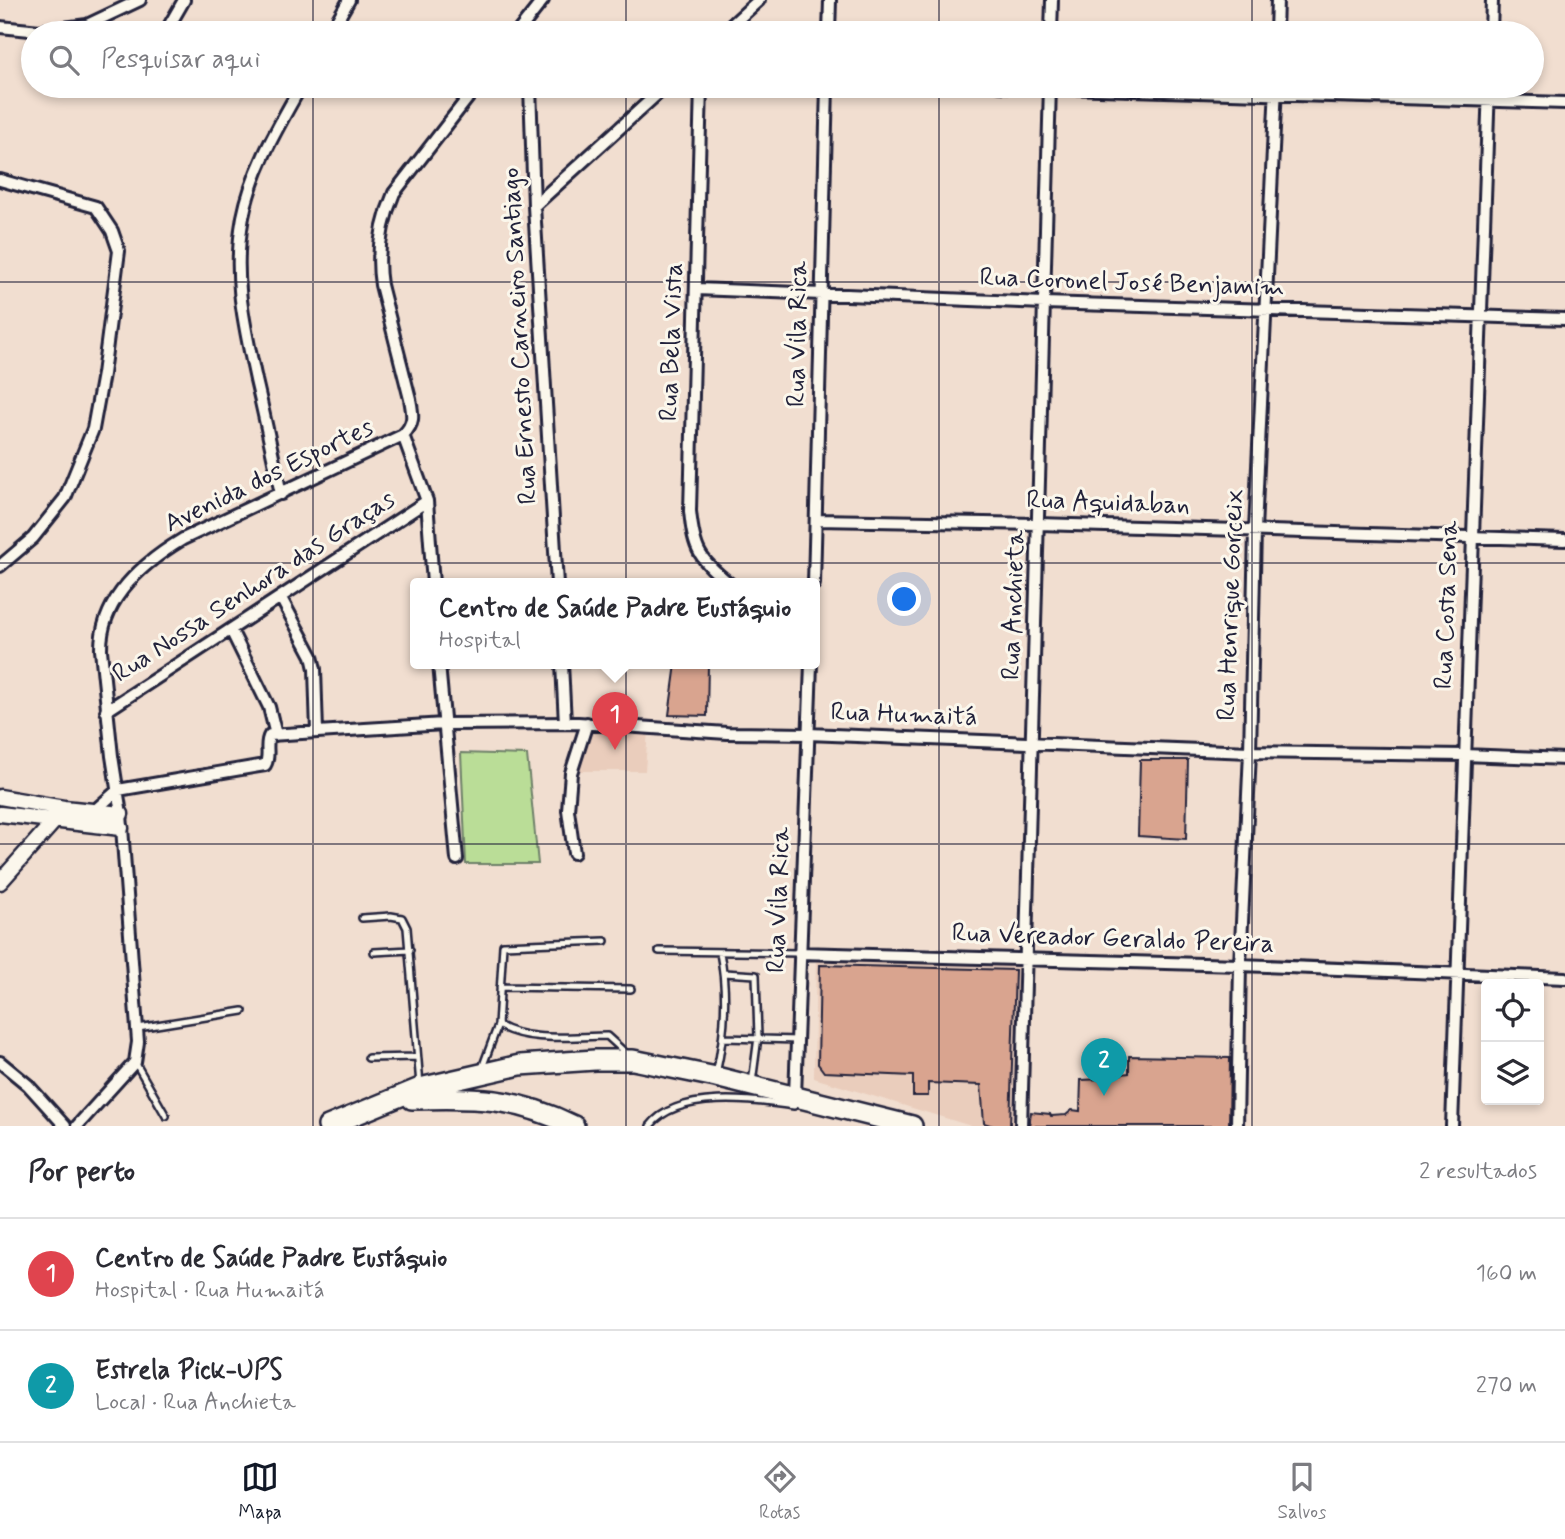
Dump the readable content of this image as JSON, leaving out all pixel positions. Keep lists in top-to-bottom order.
{
  "streets": {
    "street": [
      "Rua Coronel José Benjamim",
      "Rua Vila Rica",
      "Rua Ernesto Carneiro Santiago",
      "Rua Bela Vista",
      "Avenida dos Esportes",
      "Rua Aquidaban",
      "Rua Nossa Senhora das Graças",
      "Rua Anchieta",
      "Rua Henrique Gorceix",
      "Rua Costa Sena",
      "Rua Humaitá",
      "Rua Vereador Geraldo Pereira"
    ]
  },
  "crossings": [
    ["Rua Coronel José Benjamim", "Rua Vila Rica"],
    ["Rua Coronel José Benjamim", "Rua Bela Vista"],
    ["Rua Coronel José Benjamim", "Rua Anchieta"],
    ["Rua Coronel José Benjamim", "Rua Henrique Gorceix"],
    ["Rua Coronel José Benjamim", "Rua Costa Sena"],
    ["Rua Vila Rica", "Rua Aquidaban"],
    ["Rua Vila Rica", "Rua Humaitá"],
    ["Rua Vila Rica", "Rua Vereador Geraldo Pereira"],
    ["Avenida dos Esportes", "Rua Nossa Senhora das Graças"],
    ["Rua Aquidaban", "Rua Anchieta"],
    ["Rua Aquidaban", "Rua Henrique Gorceix"],
    ["Rua Aquidaban", "Rua Costa Sena"],
    ["Rua Anchieta", "Rua Humaitá"],
    ["Rua Anchieta", "Rua Vereador Geraldo Pereira"],
    ["Rua Henrique Gorceix", "Rua Humaitá"],
    ["Rua Henrique Gorceix", "Rua Vereador Geraldo Pereira"],
    ["Rua Costa Sena", "Rua Humaitá"],
    ["Rua Costa Sena", "Rua Vereador Geraldo Pereira"]
  ],
  "page": {
    "search": "Pesquisar aqui",
    "popup": ["Centro de Saúde Padre Eustáquio", "Hospital"],
    "pins": ["1", "2"],
    "heading": ["Por perto", "2 resultados"],
    "list": [
      {
        "mark": "1",
        "name": "Centro de Saúde Padre Eustáquio",
        "note": "Hospital · Rua Humaitá",
        "value": "160 m"
      },
      {
        "mark": "2",
        "name": "Estrela Pick-UPS",
        "note": "Local · Rua Anchieta",
        "value": "270 m"
      }
    ],
    "nav": ["Mapa", "Rotas", "Salvos"]
  }
}
